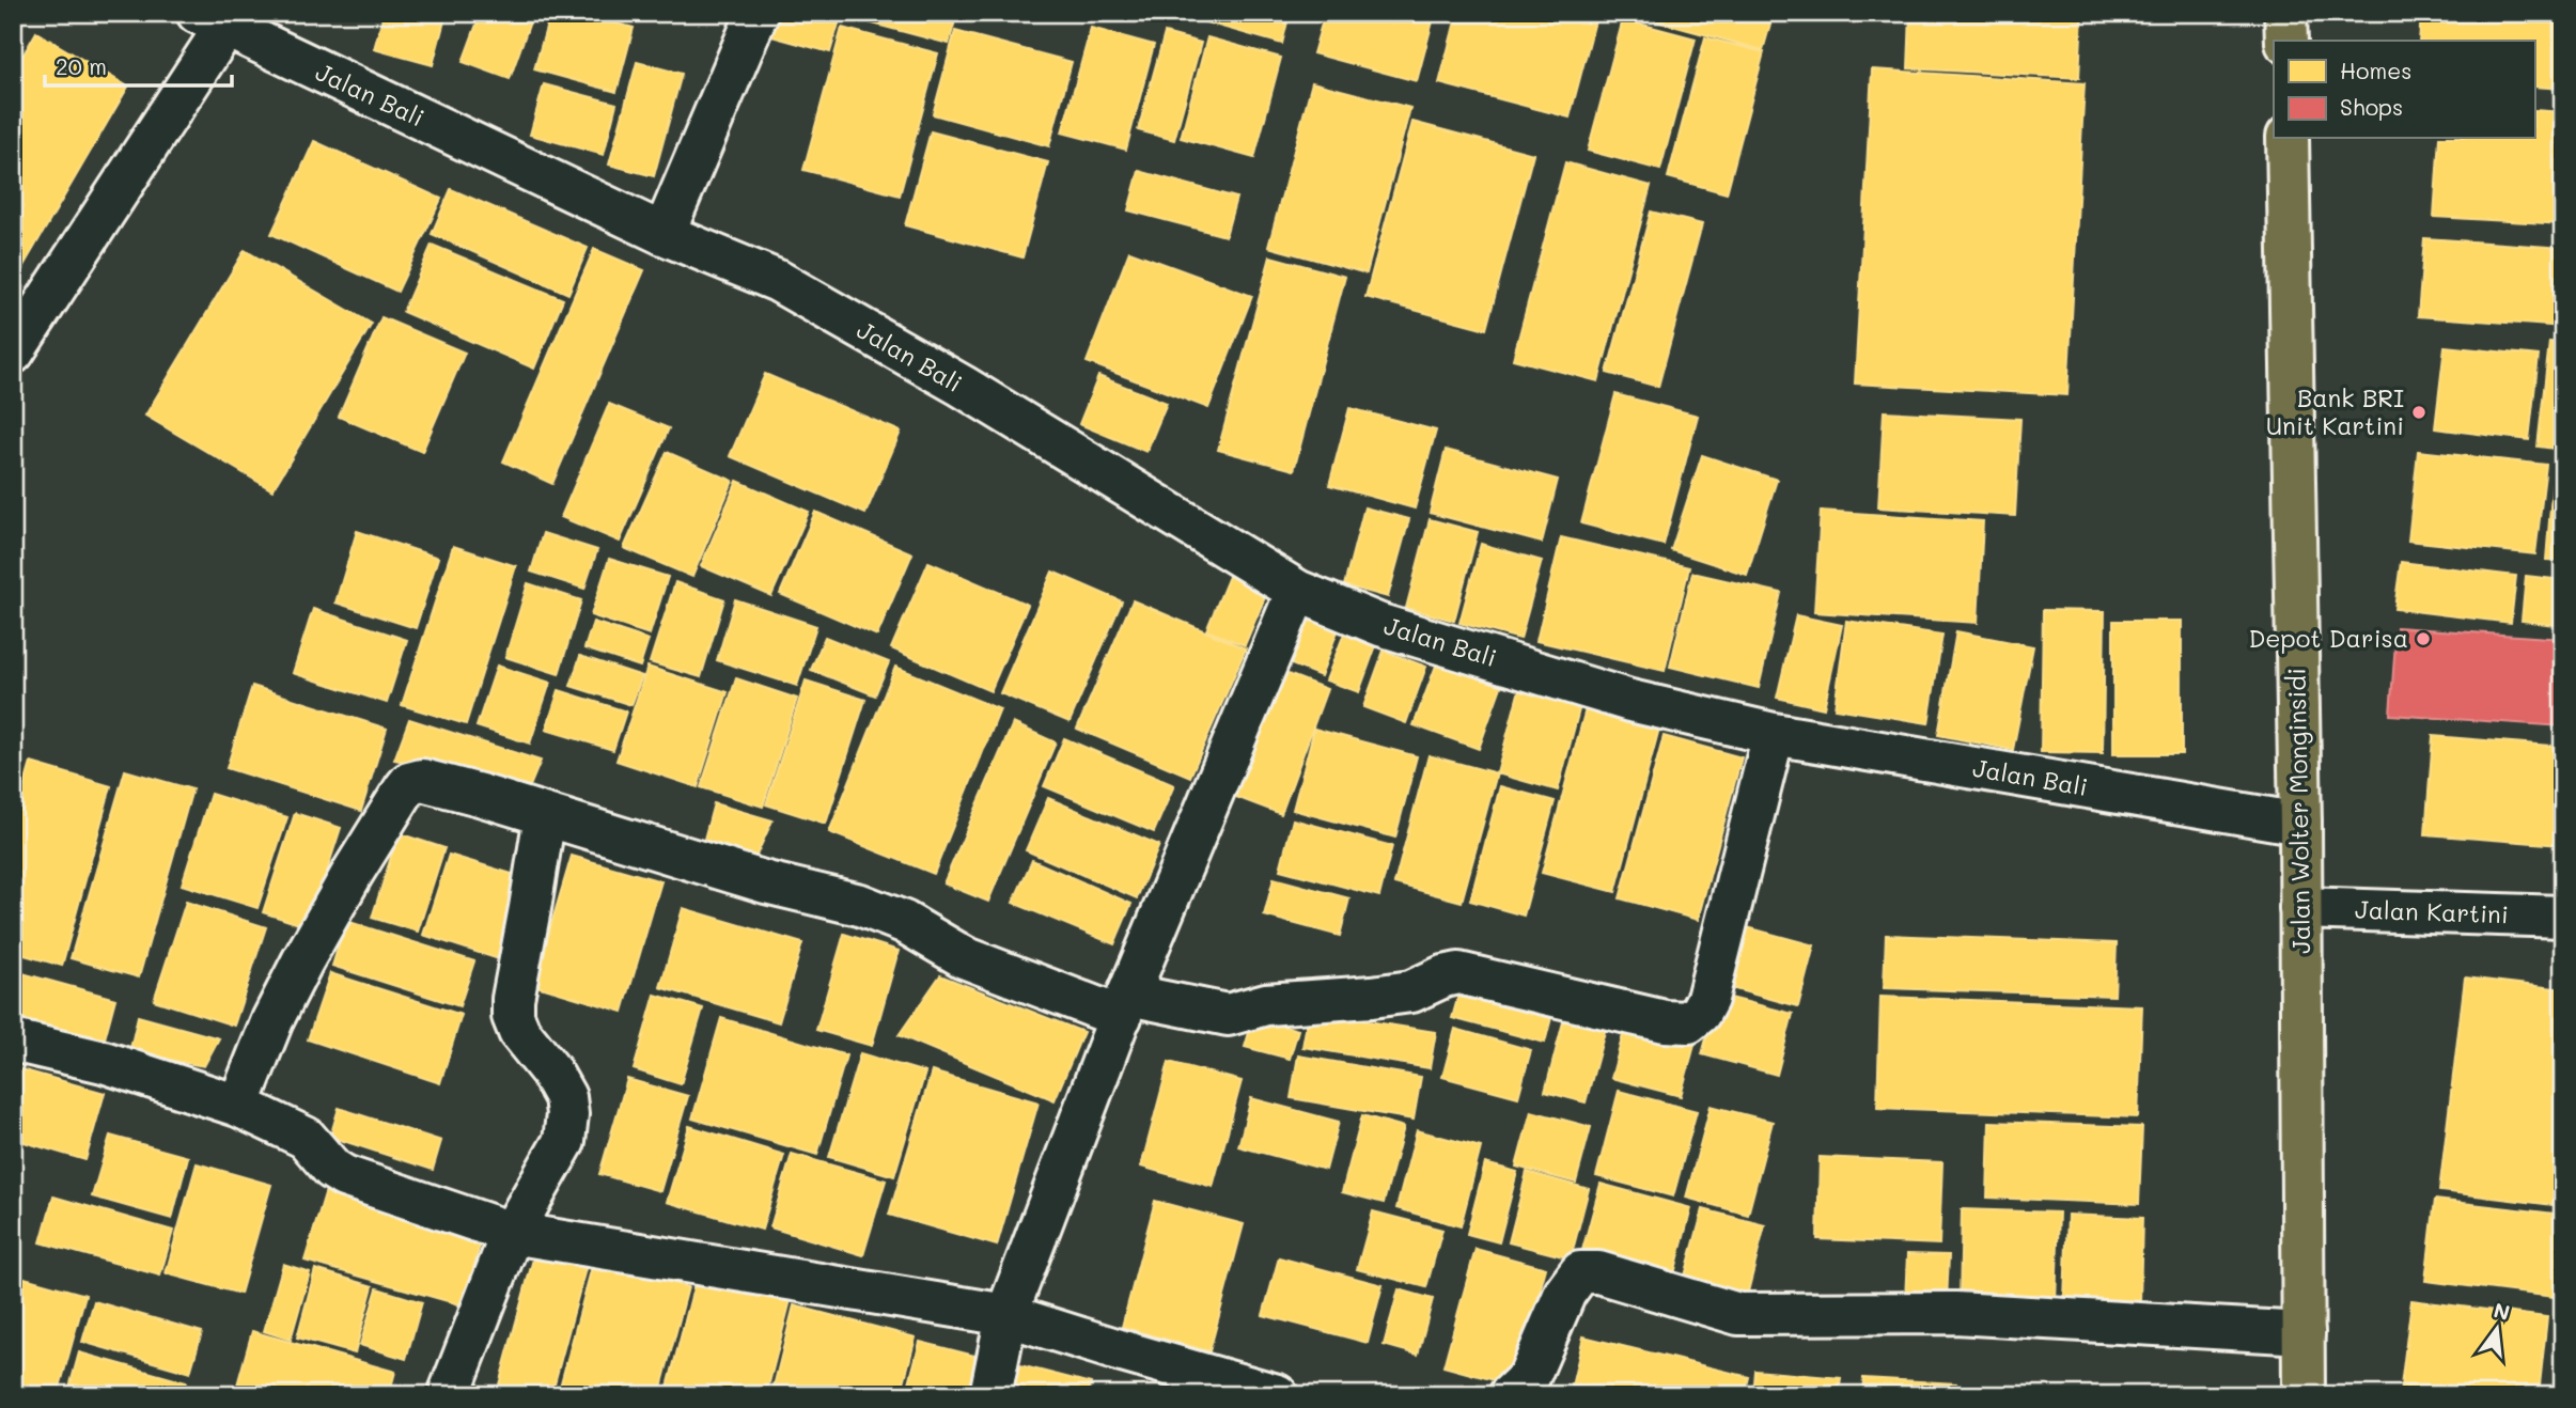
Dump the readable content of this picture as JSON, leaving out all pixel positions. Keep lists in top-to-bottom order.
{
  "streets": {
    "highway": ["Jalan Wolter Monginsidi"],
    "street": ["Jalan Bali", "Jalan Kartini"]
  },
  "crossings": [
    ["Jalan Bali", "Jalan Wolter Monginsidi"],
    ["Jalan Wolter Monginsidi", "Jalan Kartini"]
  ],
  "places": ["Bank BRI Unit Kartini", "Depot Darisa"],
  "legend": ["Homes", "Shops"],
  "scale_bar": "20 m",
  "north": "top"
}
